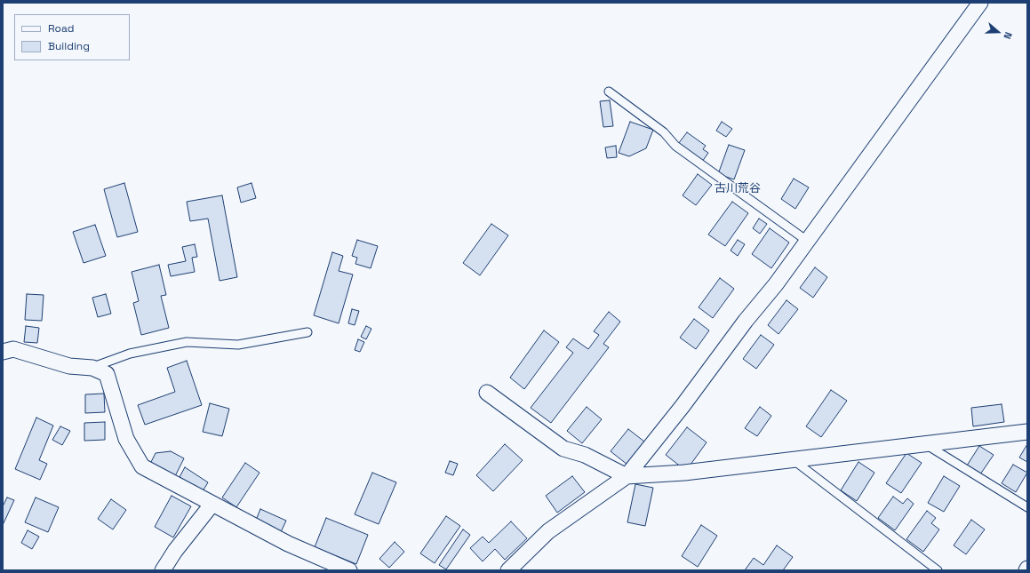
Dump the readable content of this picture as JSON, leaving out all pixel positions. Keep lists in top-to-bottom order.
{
  "districts": ["古川荒谷"],
  "legend": ["Road", "Building"],
  "north": "right"
}
